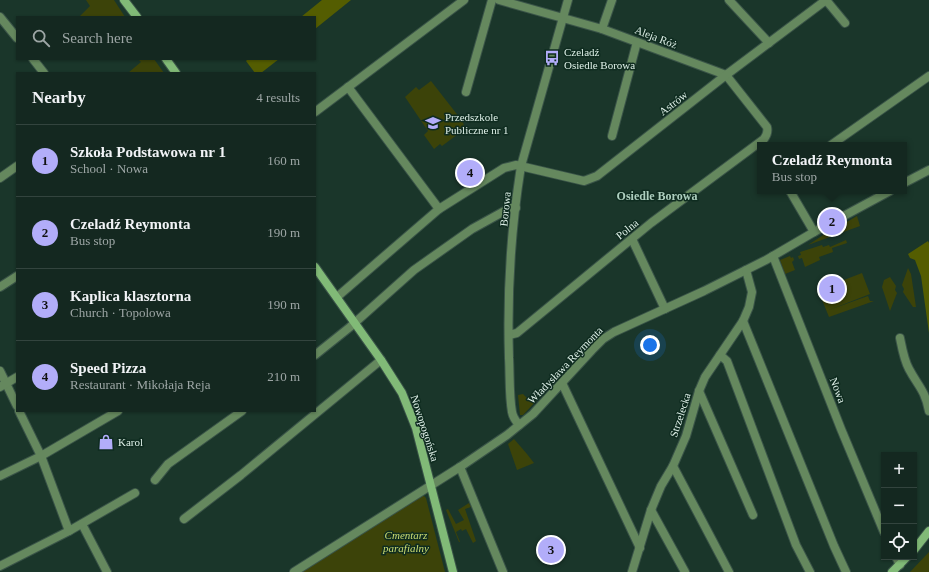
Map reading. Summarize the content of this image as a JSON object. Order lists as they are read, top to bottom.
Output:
{
  "streets": {
    "street": [
      "Aleja Róż",
      "Astrów",
      "Borowa",
      "Polna",
      "Władysława Reymonta",
      "Nowa",
      "Strzelecka",
      "Nowopogońska"
    ]
  },
  "crossings": [
    ["Aleja Róż", "Astrów"],
    ["Aleja Róż", "Borowa"],
    ["Astrów", "Borowa"],
    ["Borowa", "Polna"],
    ["Borowa", "Władysława Reymonta"],
    ["Władysława Reymonta", "Nowa"],
    ["Władysława Reymonta", "Strzelecka"],
    ["Władysława Reymonta", "Nowopogońska"]
  ],
  "districts": ["Osiedle Borowa"],
  "parks": ["Cmentarz parafialny"],
  "places": {
    "bus stop": ["Czeladź Osiedle Borowa"],
    "school or university": ["Przedszkole Publiczne nr 1"],
    "shop": ["Karol"]
  },
  "page": {
    "search": "Search here",
    "heading": ["Nearby", "4 results"],
    "list": [
      {
        "mark": "1",
        "name": "Szkoła Podstawowa nr 1",
        "note": "School · Nowa",
        "value": "160 m"
      },
      {
        "mark": "2",
        "name": "Czeladź Reymonta",
        "note": "Bus stop",
        "value": "190 m"
      },
      {
        "mark": "3",
        "name": "Kaplica klasztorna",
        "note": "Church · Topolowa",
        "value": "190 m"
      },
      {
        "mark": "4",
        "name": "Speed Pizza",
        "note": "Restaurant · Mikołaja Reja",
        "value": "210 m"
      }
    ],
    "popup": ["Czeladź Reymonta", "Bus stop"],
    "pins": [
      "4",
      "2",
      "1",
      "3"
    ],
    "map_buttons": ["+", "−"]
  }
}
